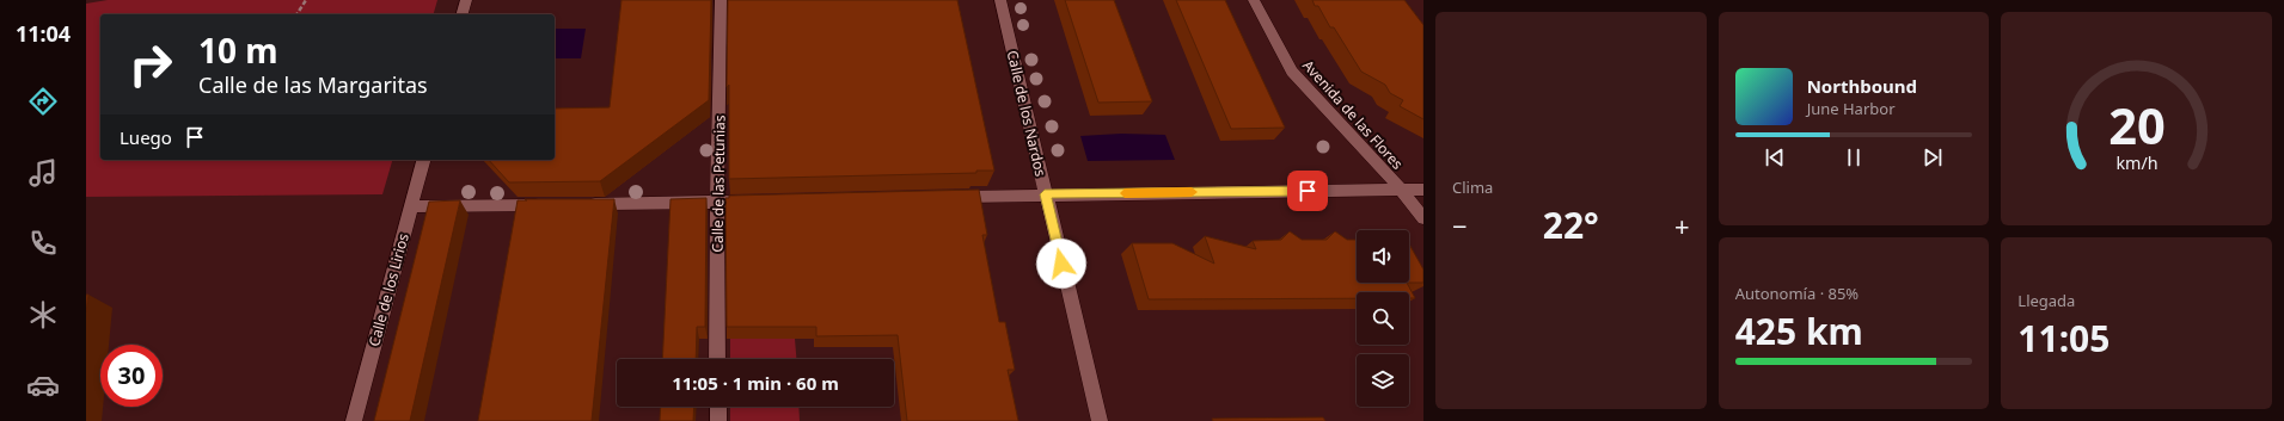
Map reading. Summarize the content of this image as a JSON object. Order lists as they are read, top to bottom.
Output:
{
  "streets": {
    "street": [
      "Calle de los Nardos",
      "Avenida de las Flores",
      "Calle de las Petunias",
      "Calle de los Lirios"
    ]
  },
  "page": {
    "tabs": "11:04",
    "tile": [
      "Clima",
      ["Autonomía · 85%", "425 km"],
      ["Llegada", "11:05"]
    ],
    "turn": ["10 m", "Calle de las Margaritas"],
    "song": ["Northbound", "June Harbor"],
    "then": "Luego",
    "heat": ["−", "22°", "+"],
    "limit": "30",
    "trip": "11:05 · 1 min · 60 m",
    "gauge": ["20", "km/h"]
  }
}
